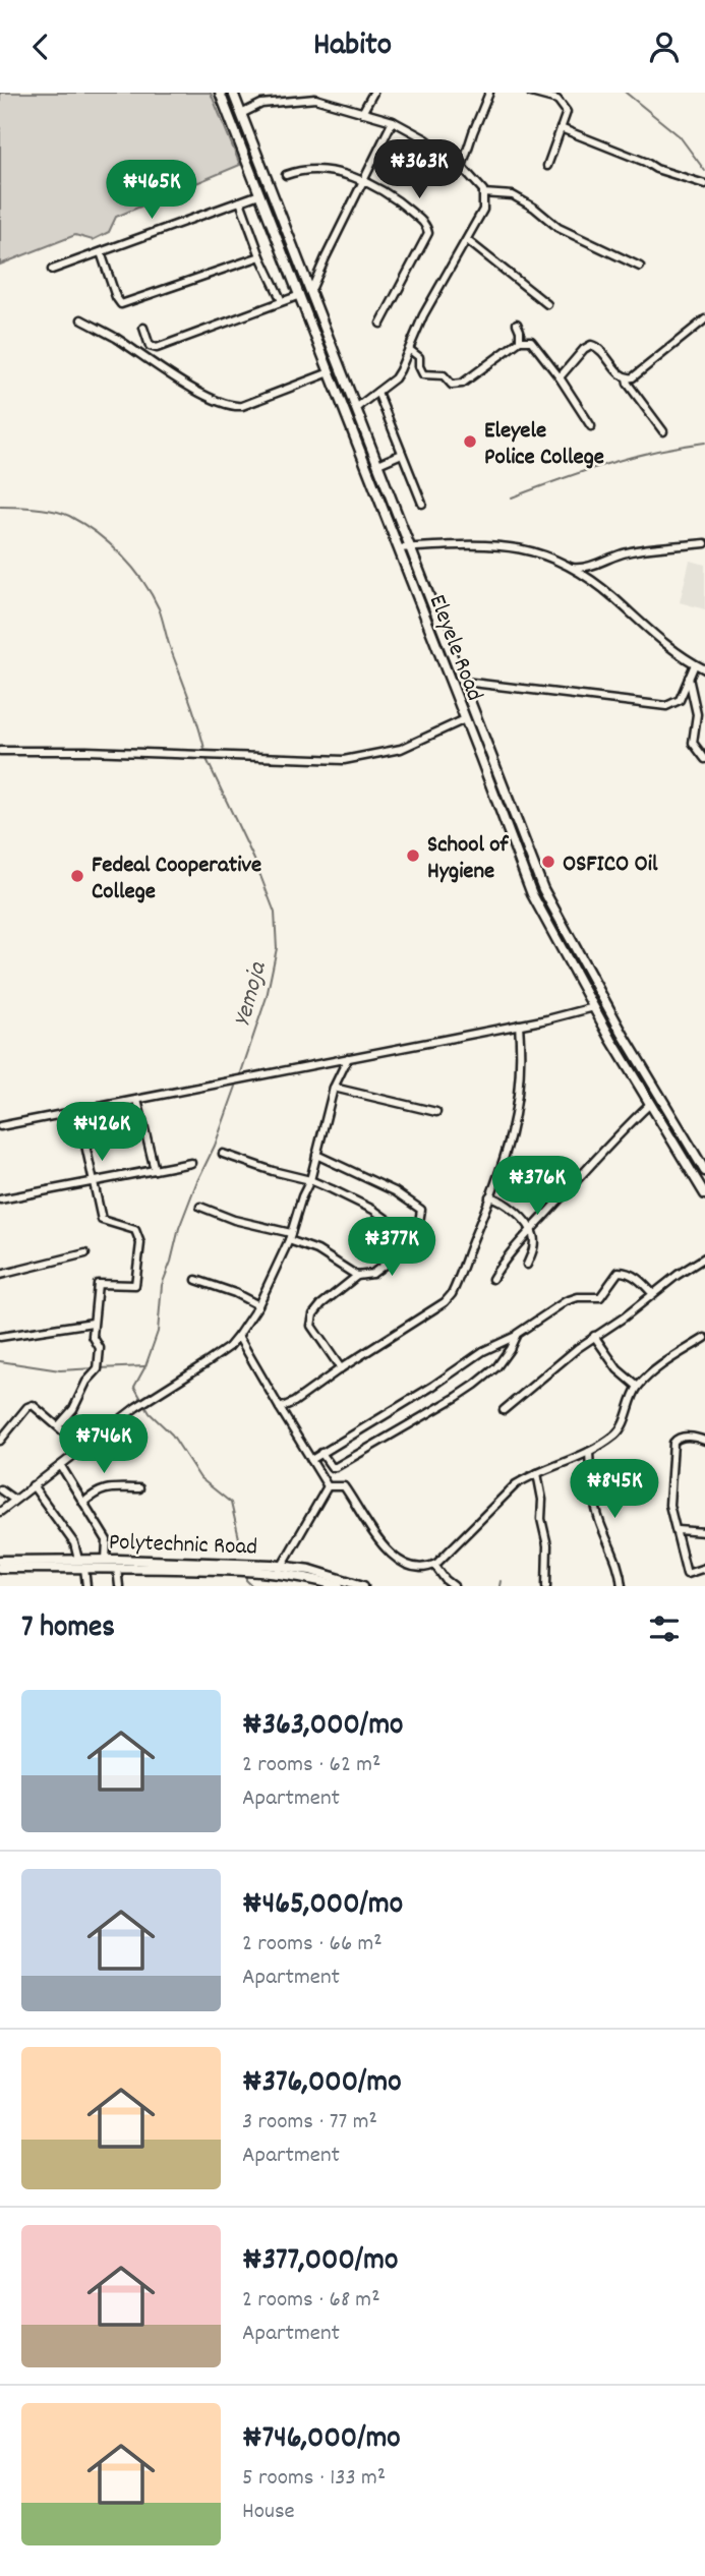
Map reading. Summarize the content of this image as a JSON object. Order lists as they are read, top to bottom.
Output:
{
  "streets": {
    "main road": ["Eleyele Road", "Polytechnic Road"]
  },
  "water": ["Yemoja"],
  "places": [
    "Eleyele Police College",
    "School of Hygiene",
    "OSFICO Oil",
    "Fedeal Cooperative College"
  ],
  "page": {
    "header": "Habito",
    "price": [
      "₦363K",
      "₦465K",
      "₦426K",
      "₦376K",
      "₦377K",
      "₦746K",
      "₦845K"
    ],
    "heading": "7 homes",
    "list": [
      {
        "name": "₦363,000/mo",
        "note": "2 rooms · 62 m² · Apartment"
      },
      {
        "name": "₦465,000/mo",
        "note": "2 rooms · 66 m² · Apartment"
      },
      {
        "name": "₦376,000/mo",
        "note": "3 rooms · 77 m² · Apartment"
      },
      {
        "name": "₦377,000/mo",
        "note": "2 rooms · 68 m² · Apartment"
      },
      {
        "name": "₦746,000/mo",
        "note": "5 rooms · 133 m² · House"
      }
    ]
  }
}
